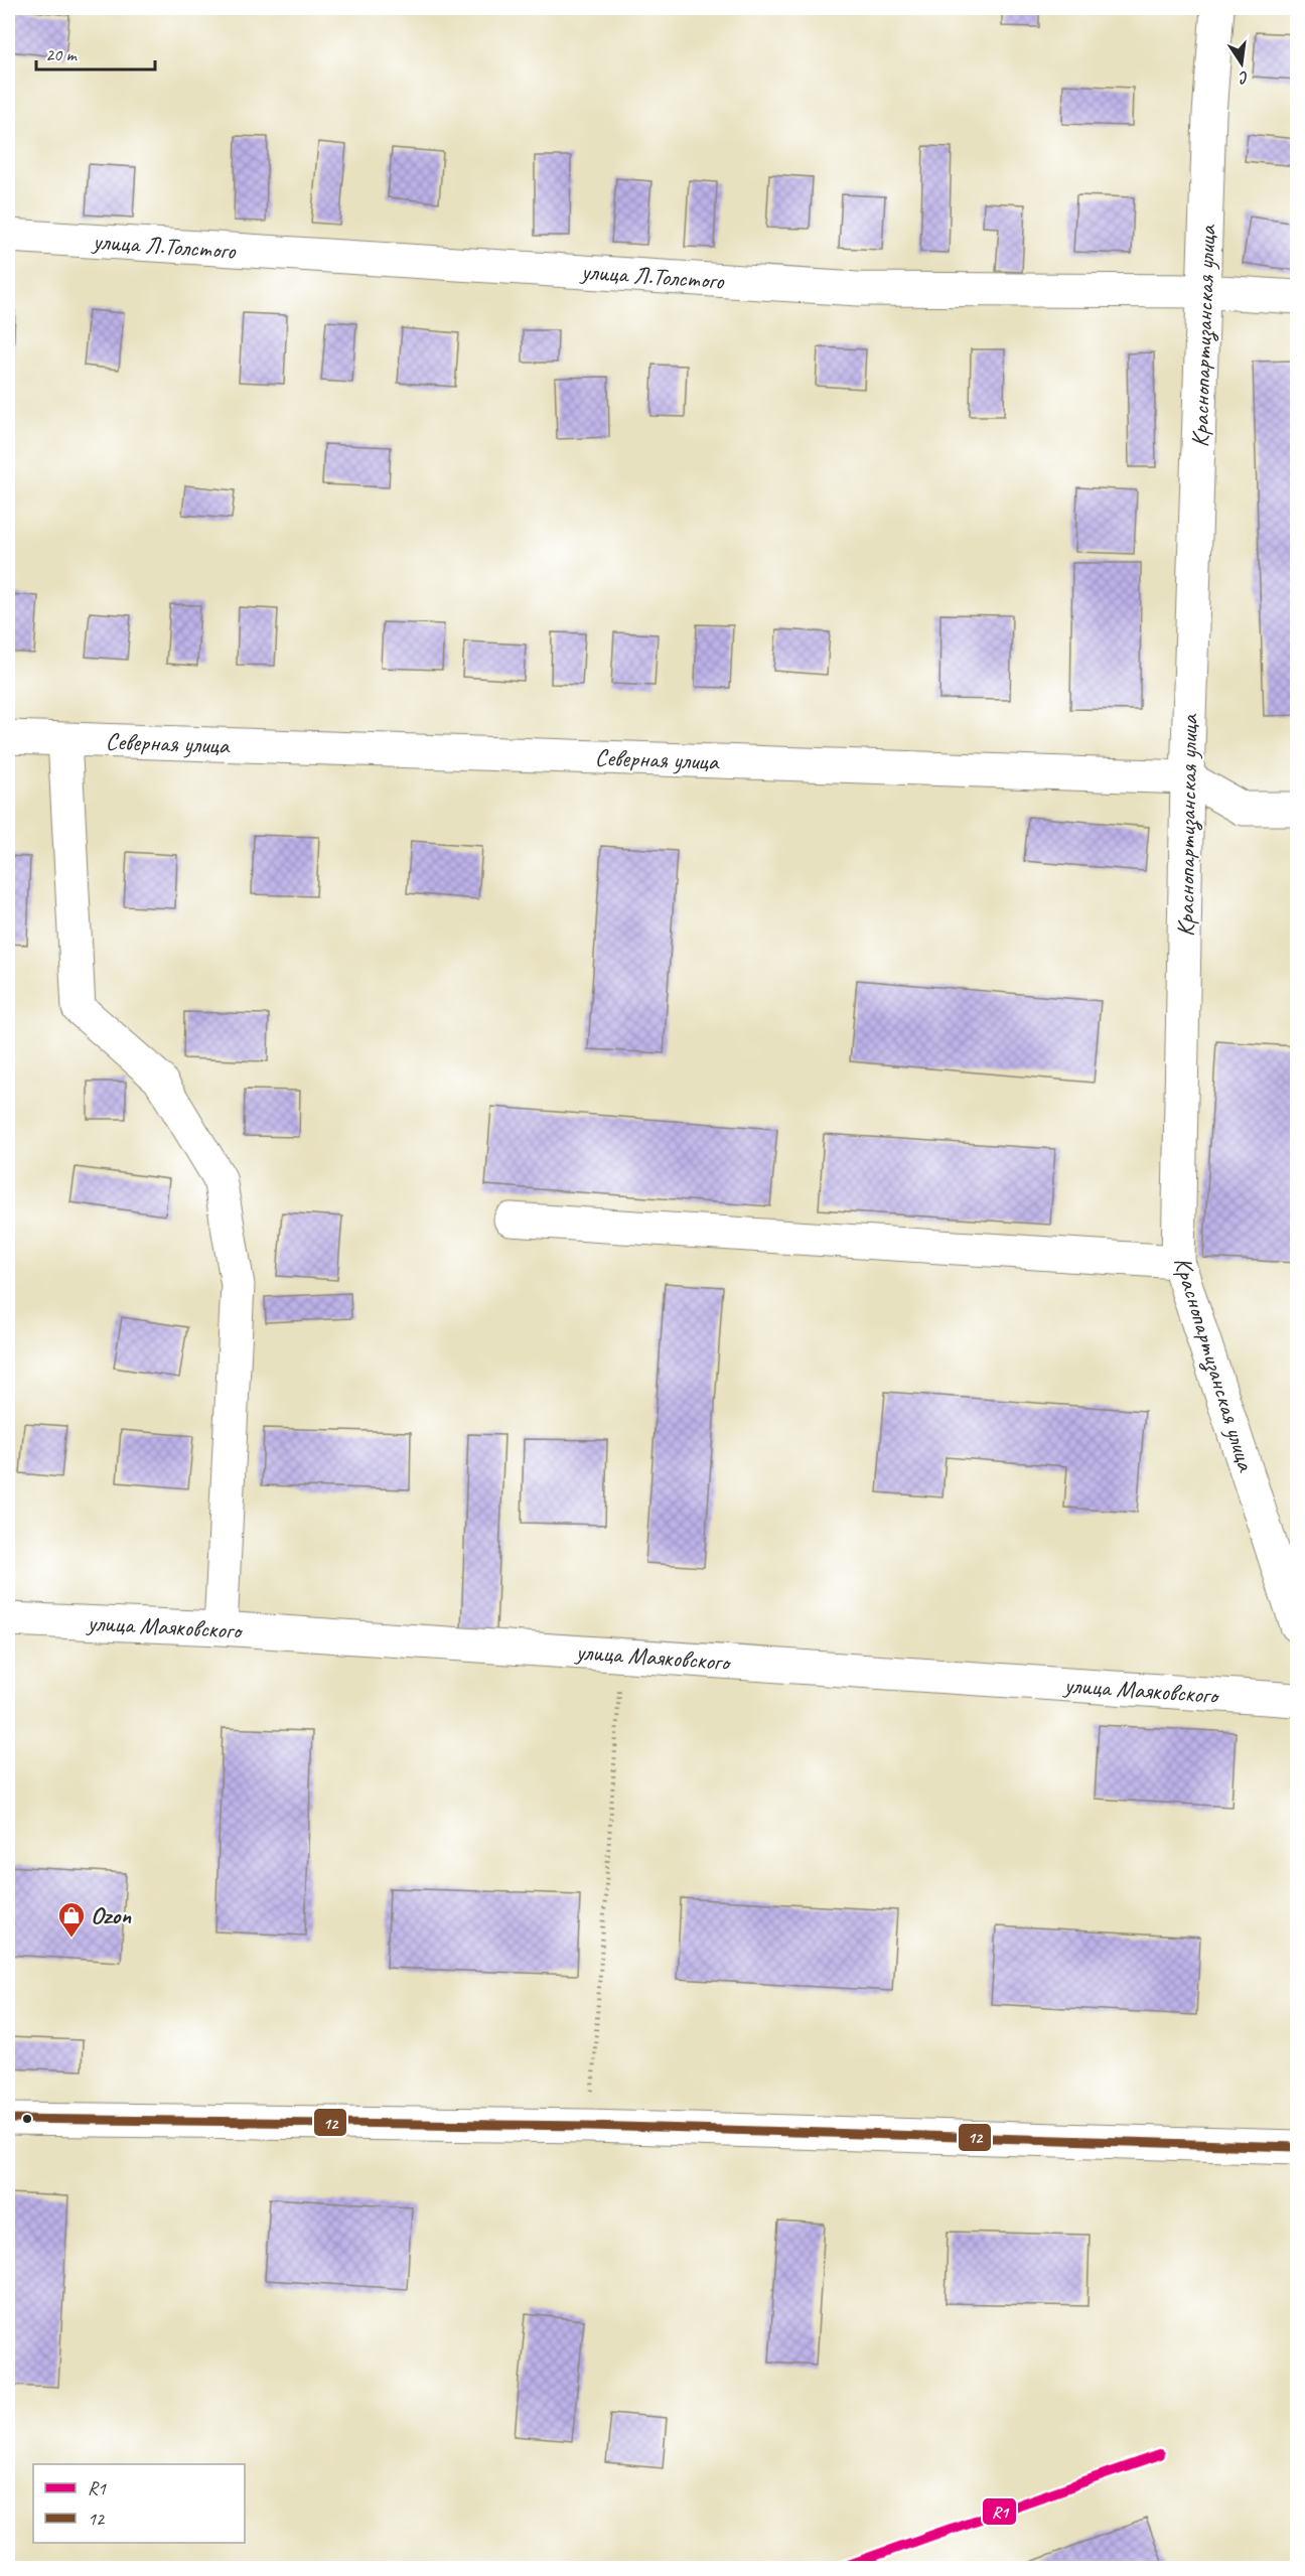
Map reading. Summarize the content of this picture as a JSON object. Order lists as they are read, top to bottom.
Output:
{
  "streets": {
    "street": [
      "улица Л.Толстого",
      "Краснопартизанская улица",
      "Северная улица",
      "улица Маяковского"
    ]
  },
  "crossings": [
    ["улица Л.Толстого", "Краснопартизанская улица"],
    ["Краснопартизанская улица", "Северная улица"]
  ],
  "places": {
    "shop": ["Ozon"]
  },
  "lines": ["transit line 12", "transit line R1"],
  "legend": ["R1", "12"],
  "scale_bar": "20 m",
  "north": "bottom"
}
